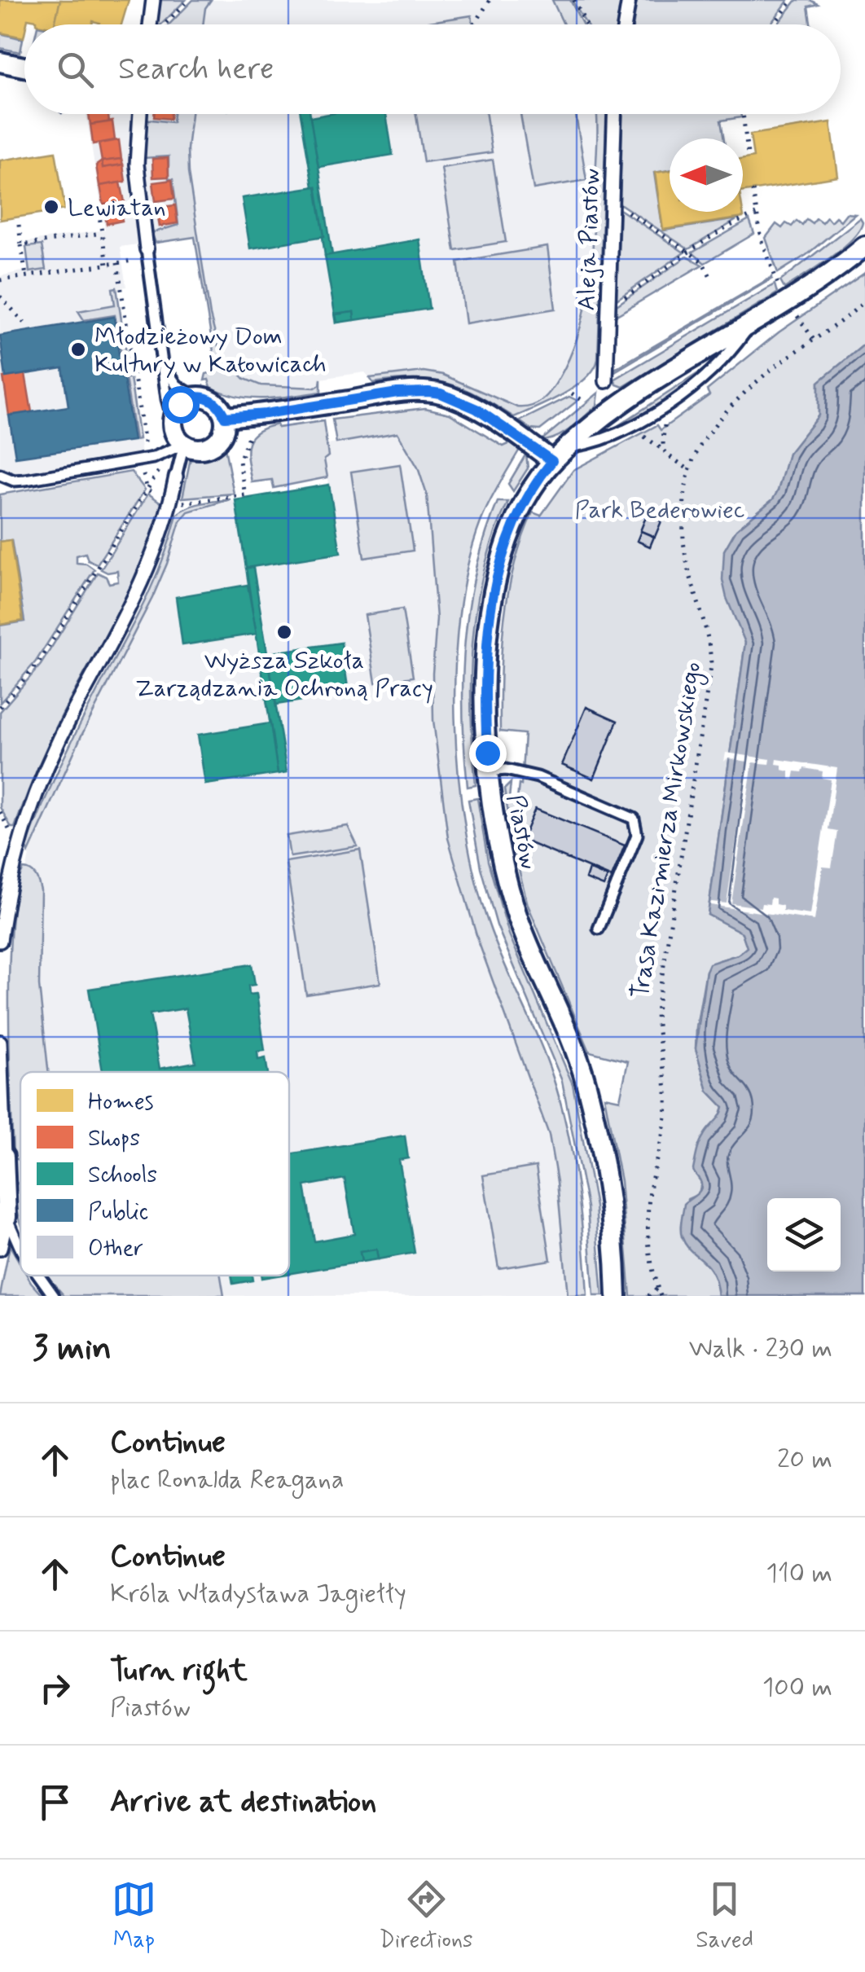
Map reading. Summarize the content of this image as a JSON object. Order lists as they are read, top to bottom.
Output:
{
  "streets": {
    "street": ["Aleja Piastów", "Piastów"],
    "path": ["Trasa Kazimierza Mirkowskiego"]
  },
  "parks": ["Park Bederowiec"],
  "places": ["Lewiatan", "Młodzieżowy Dom Kultury w Katowicach", "Wyższa Szkoła Zarządzania Ochroną Pracy"],
  "legend": [
    "Homes",
    "Shops",
    "Schools",
    "Public",
    "Other"
  ],
  "north": "left",
  "page": {
    "search": "Search here",
    "heading": ["3 min", "Walk · 230 m"],
    "list": [
      ["Continue", "plac Ronalda Reagana", "20 m"],
      ["Continue", "Króla Władysława Jagiełły", "110 m"],
      ["Turn right", "Piastów", "100 m"],
      "Arrive at destination"
    ],
    "nav": ["Map", "Directions", "Saved"]
  }
}
